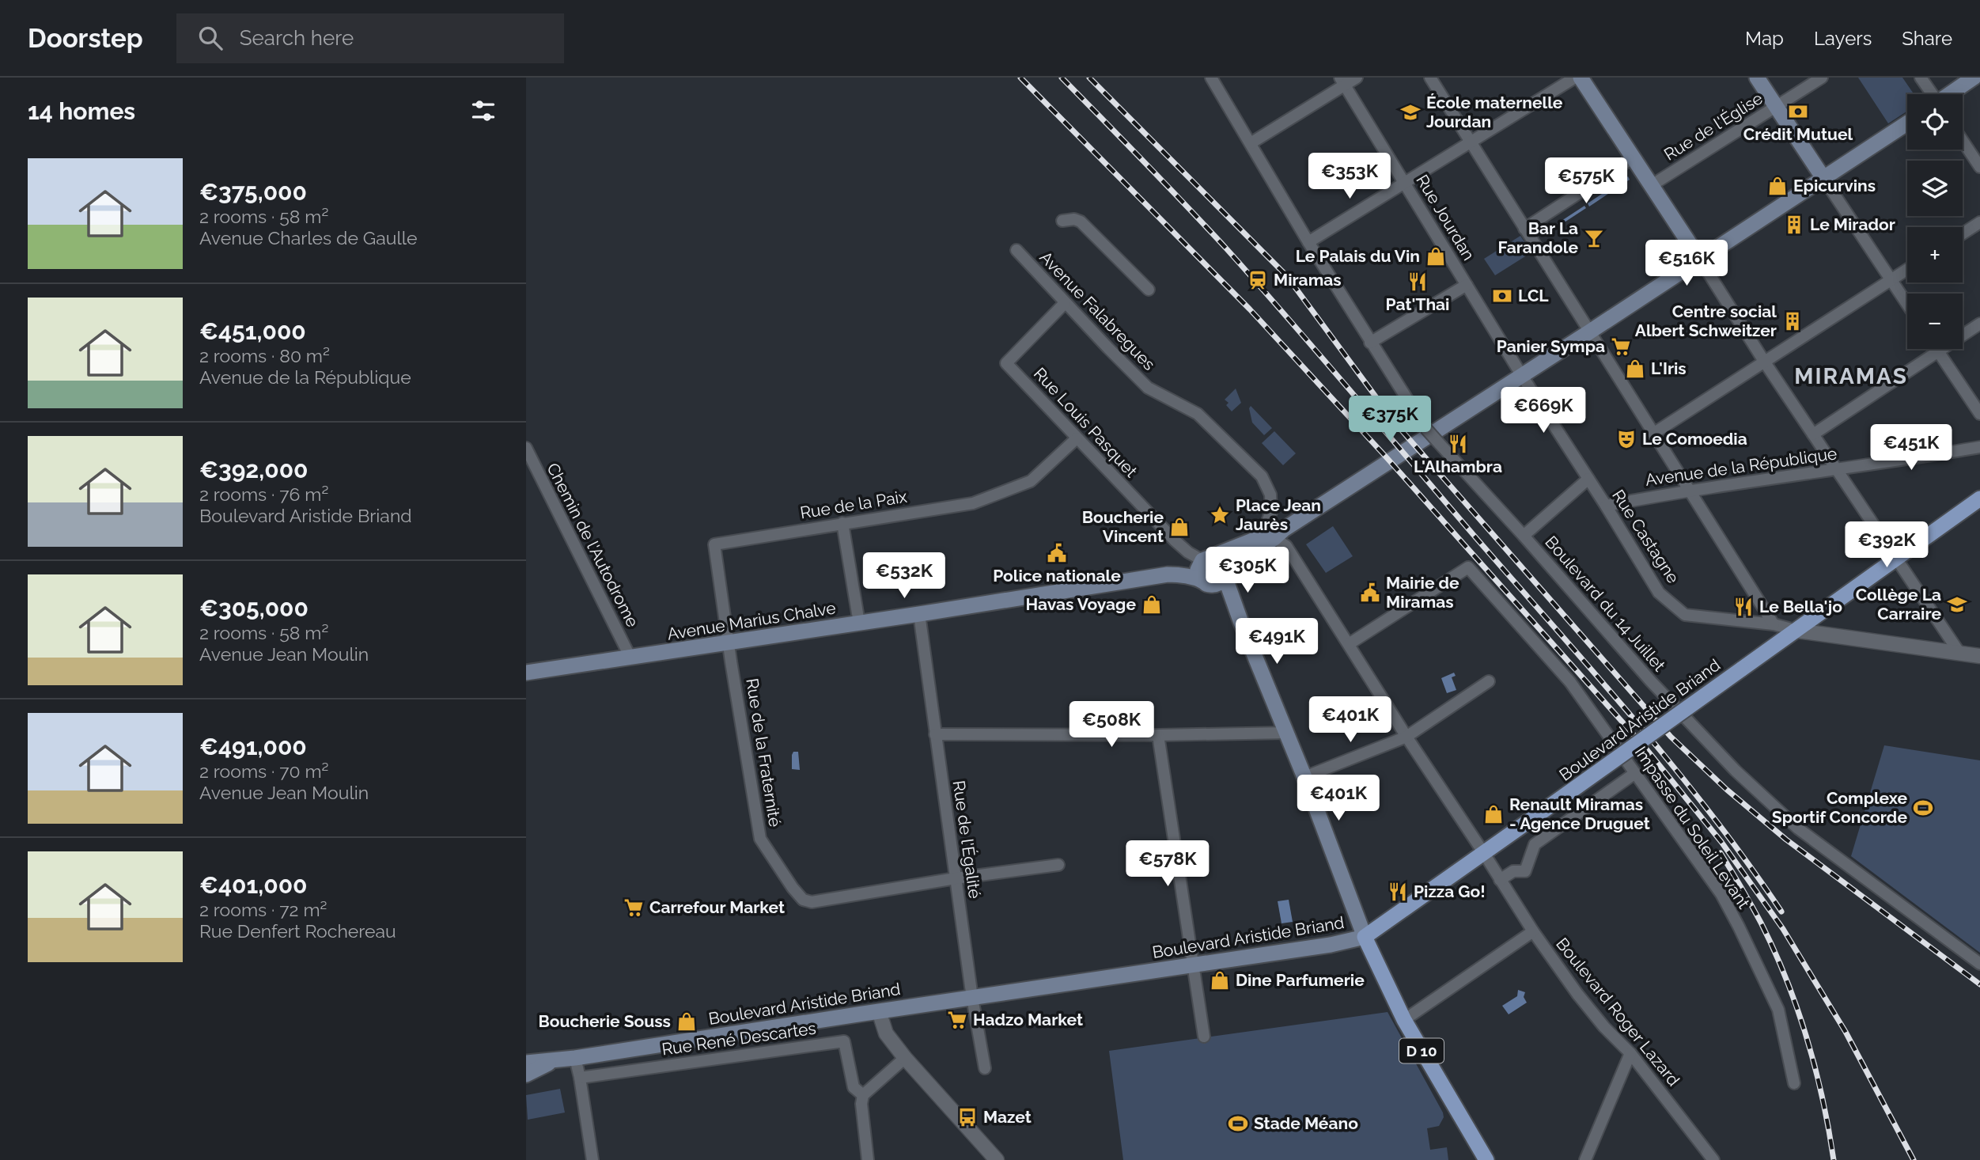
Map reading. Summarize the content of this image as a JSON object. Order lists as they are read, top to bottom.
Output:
{
  "streets": {
    "main road": ["Avenue Marius Chalve", "Boulevard Aristide Briand", "D 10"],
    "street": [
      "Rue de l'Église",
      "Rue Jourdan",
      "Avenue Falabregues",
      "Rue Louis Pasquet",
      "Avenue de la République",
      "Rue de la Paix",
      "Rue Castagne",
      "Chemin de l'Autodrome",
      "Boulevard du 14 Juillet",
      "Rue de la Fraternité",
      "Impasse du Soleil Levant",
      "Rue de l'Égalité",
      "Boulevard Roger Lazard",
      "Rue René Descartes"
    ]
  },
  "crossings": [
    ["Rue Jourdan", "Rue Castagne"],
    ["Avenue Falabregues", "Rue Louis Pasquet"],
    ["Avenue Falabregues", "Boulevard Roger Lazard"],
    ["Rue Louis Pasquet", "Rue de la Paix"],
    ["Rue Louis Pasquet", "Avenue Marius Chalve"],
    ["Avenue de la République", "Rue Castagne"],
    ["Rue de la Paix", "Avenue Marius Chalve"],
    ["Rue de la Paix", "Rue de la Fraternité"],
    ["Rue Castagne", "Boulevard Aristide Briand"],
    ["Chemin de l'Autodrome", "Avenue Marius Chalve"],
    ["Avenue Marius Chalve", "Rue de la Fraternité"],
    ["Avenue Marius Chalve", "Rue de l'Égalité"],
    ["Boulevard Aristide Briand", "Rue de l'Égalité"],
    ["Boulevard Aristide Briand", "Boulevard Roger Lazard"],
    ["Boulevard Aristide Briand", "D 10"],
    ["Rue de la Fraternité", "Rue de l'Égalité"],
    ["Impasse du Soleil Levant", "Boulevard Roger Lazard"]
  ],
  "districts": ["MIRAMAS"],
  "places": {
    "bank": ["Crédit Mutuel", "LCL"],
    "school or university": ["École maternelle Jourdan", "Collège La Carraire"],
    "shop": [
      "Epicurvins",
      "Le Palais du Vin",
      "L'Iris",
      "Boucherie Vincent",
      "Havas Voyage",
      "Renault Miramas - Agence Druguet",
      "Dine Parfumerie",
      "Boucherie Souss"
    ],
    "building": ["Le Mirador", "Centre social Albert Schweitzer"],
    "bar": ["Bar La Farandole"],
    "station": ["Miramas"],
    "restaurant": [
      "Pat'Thai",
      "L'Alhambra",
      "Le Bella'jo",
      "Pizza Go!"
    ],
    "supermarket": ["Panier Sympa", "Carrefour Market", "Hadzo Market"],
    "theatre": ["Le Comoedia"],
    "place": ["Place Jean Jaurès"],
    "public building": ["Police nationale", "Mairie de Miramas"],
    "sports": ["Complexe Sportif Concorde", "Stade Méano"],
    "bus stop": ["Mazet"]
  },
  "page": {
    "header": "Doorstep",
    "search": "Search here",
    "nav": ["Map", "Layers", "Share"],
    "heading": "14 homes",
    "map_buttons": ["+", "−"],
    "list": [
      {
        "name": "€375,000",
        "note": "2 rooms · 58 m² · Avenue Charles de Gaulle"
      },
      {
        "name": "€451,000",
        "note": "2 rooms · 80 m² · Avenue de la République"
      },
      {
        "name": "€392,000",
        "note": "2 rooms · 76 m² · Boulevard Aristide Briand"
      },
      {
        "name": "€305,000",
        "note": "2 rooms · 58 m² · Avenue Jean Moulin"
      },
      {
        "name": "€491,000",
        "note": "2 rooms · 70 m² · Avenue Jean Moulin"
      },
      {
        "name": "€401,000",
        "note": "2 rooms · 72 m² · Rue Denfert Rochereau"
      }
    ],
    "price": [
      "€353K",
      "€575K",
      "€516K",
      "€669K",
      "€375K",
      "€451K",
      "€392K",
      "€305K",
      "€532K",
      "€491K",
      "€401K",
      "€508K",
      "€401K",
      "€578K"
    ]
  }
}
